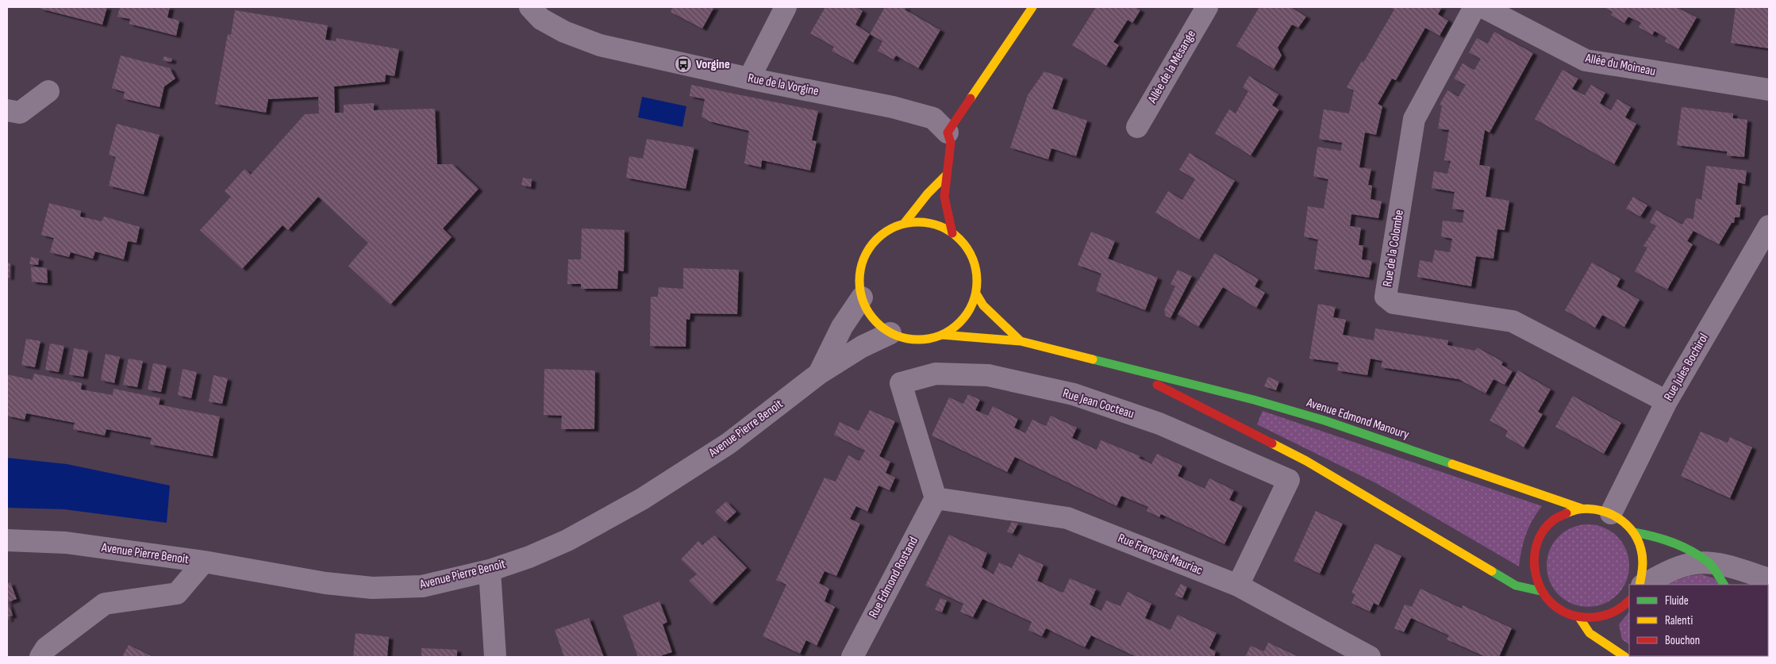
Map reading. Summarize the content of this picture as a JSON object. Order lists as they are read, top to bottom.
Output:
{
  "streets": {
    "street": [
      "Allée du Moineau",
      "Allée de la Mésange",
      "Rue de la Vorgine",
      "Rue de la Colombe",
      "Rue Jules Bochirol",
      "Rue Jean Cocteau",
      "Avenue Edmond Manoury",
      "Avenue Pierre Benoit",
      "Rue François Mauriac",
      "Rue Edmond Rostand"
    ]
  },
  "crossings": [
    ["Rue de la Colombe", "Rue Jules Bochirol"],
    ["Rue Jean Cocteau", "Rue François Mauriac"],
    ["Rue Jean Cocteau", "Rue Edmond Rostand"],
    ["Avenue Edmond Manoury", "Avenue Pierre Benoit"],
    ["Rue François Mauriac", "Rue Edmond Rostand"]
  ],
  "places": {
    "bus stop": ["Vorgine"]
  },
  "legend": ["Fluide", "Ralenti", "Bouchon"]
}
